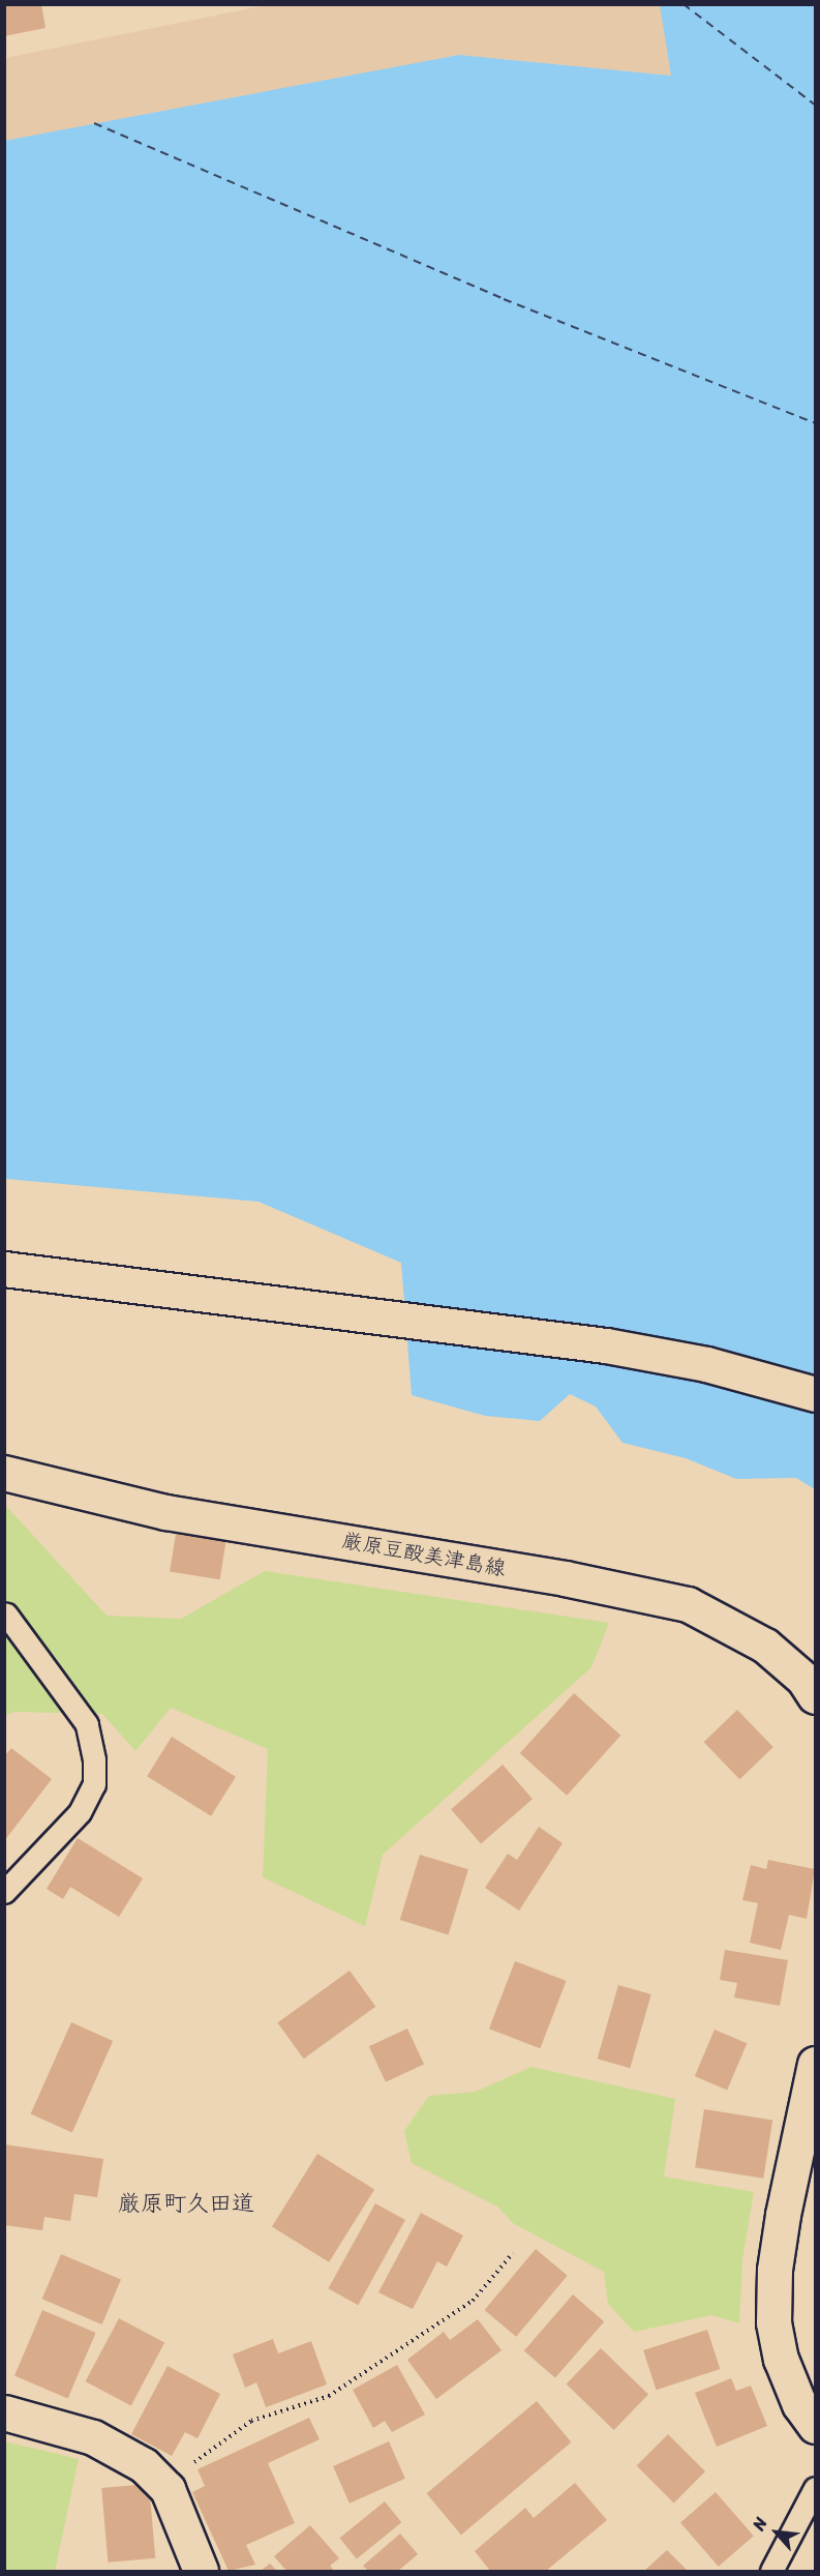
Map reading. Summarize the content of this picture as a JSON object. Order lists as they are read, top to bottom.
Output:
{
  "streets": {
    "main road": ["厳原豆酘美津島線"]
  },
  "districts": ["厳原町久田道"],
  "north": "top left"
}
